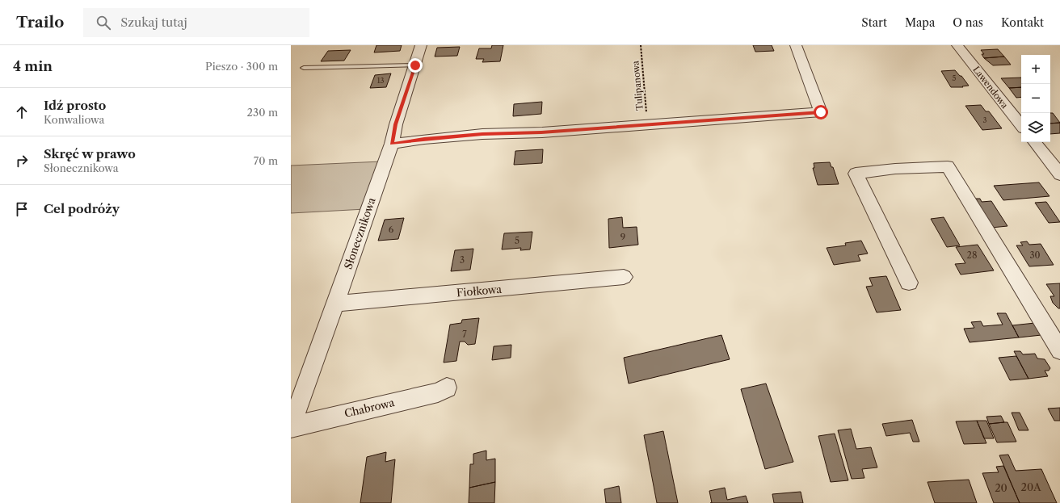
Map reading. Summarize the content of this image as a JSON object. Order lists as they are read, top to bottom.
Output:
{
  "streets": {
    "street": [
      "Lawendowa",
      "Słonecznikowa",
      "Fiołkowa",
      "Chabrowa"
    ],
    "path": ["Tulipanowa"]
  },
  "crossings": [
    ["Słonecznikowa", "Fiołkowa"]
  ],
  "house_numbers": [
    "5",
    "13",
    "3",
    "6",
    "9",
    "5",
    "28",
    "30",
    "3",
    "7",
    "20A",
    "20"
  ],
  "page": {
    "header": "Trailo",
    "search": "Szukaj tutaj",
    "nav": [
      "Start",
      "Mapa",
      "O nas",
      "Kontakt"
    ],
    "heading": ["4 min", "Pieszo · 300 m"],
    "map_buttons": ["+", "−"],
    "list": [
      ["Idź prosto", "Konwaliowa", "230 m"],
      ["Skręć w prawo", "Słonecznikowa", "70 m"],
      "Cel podróży"
    ]
  }
}
